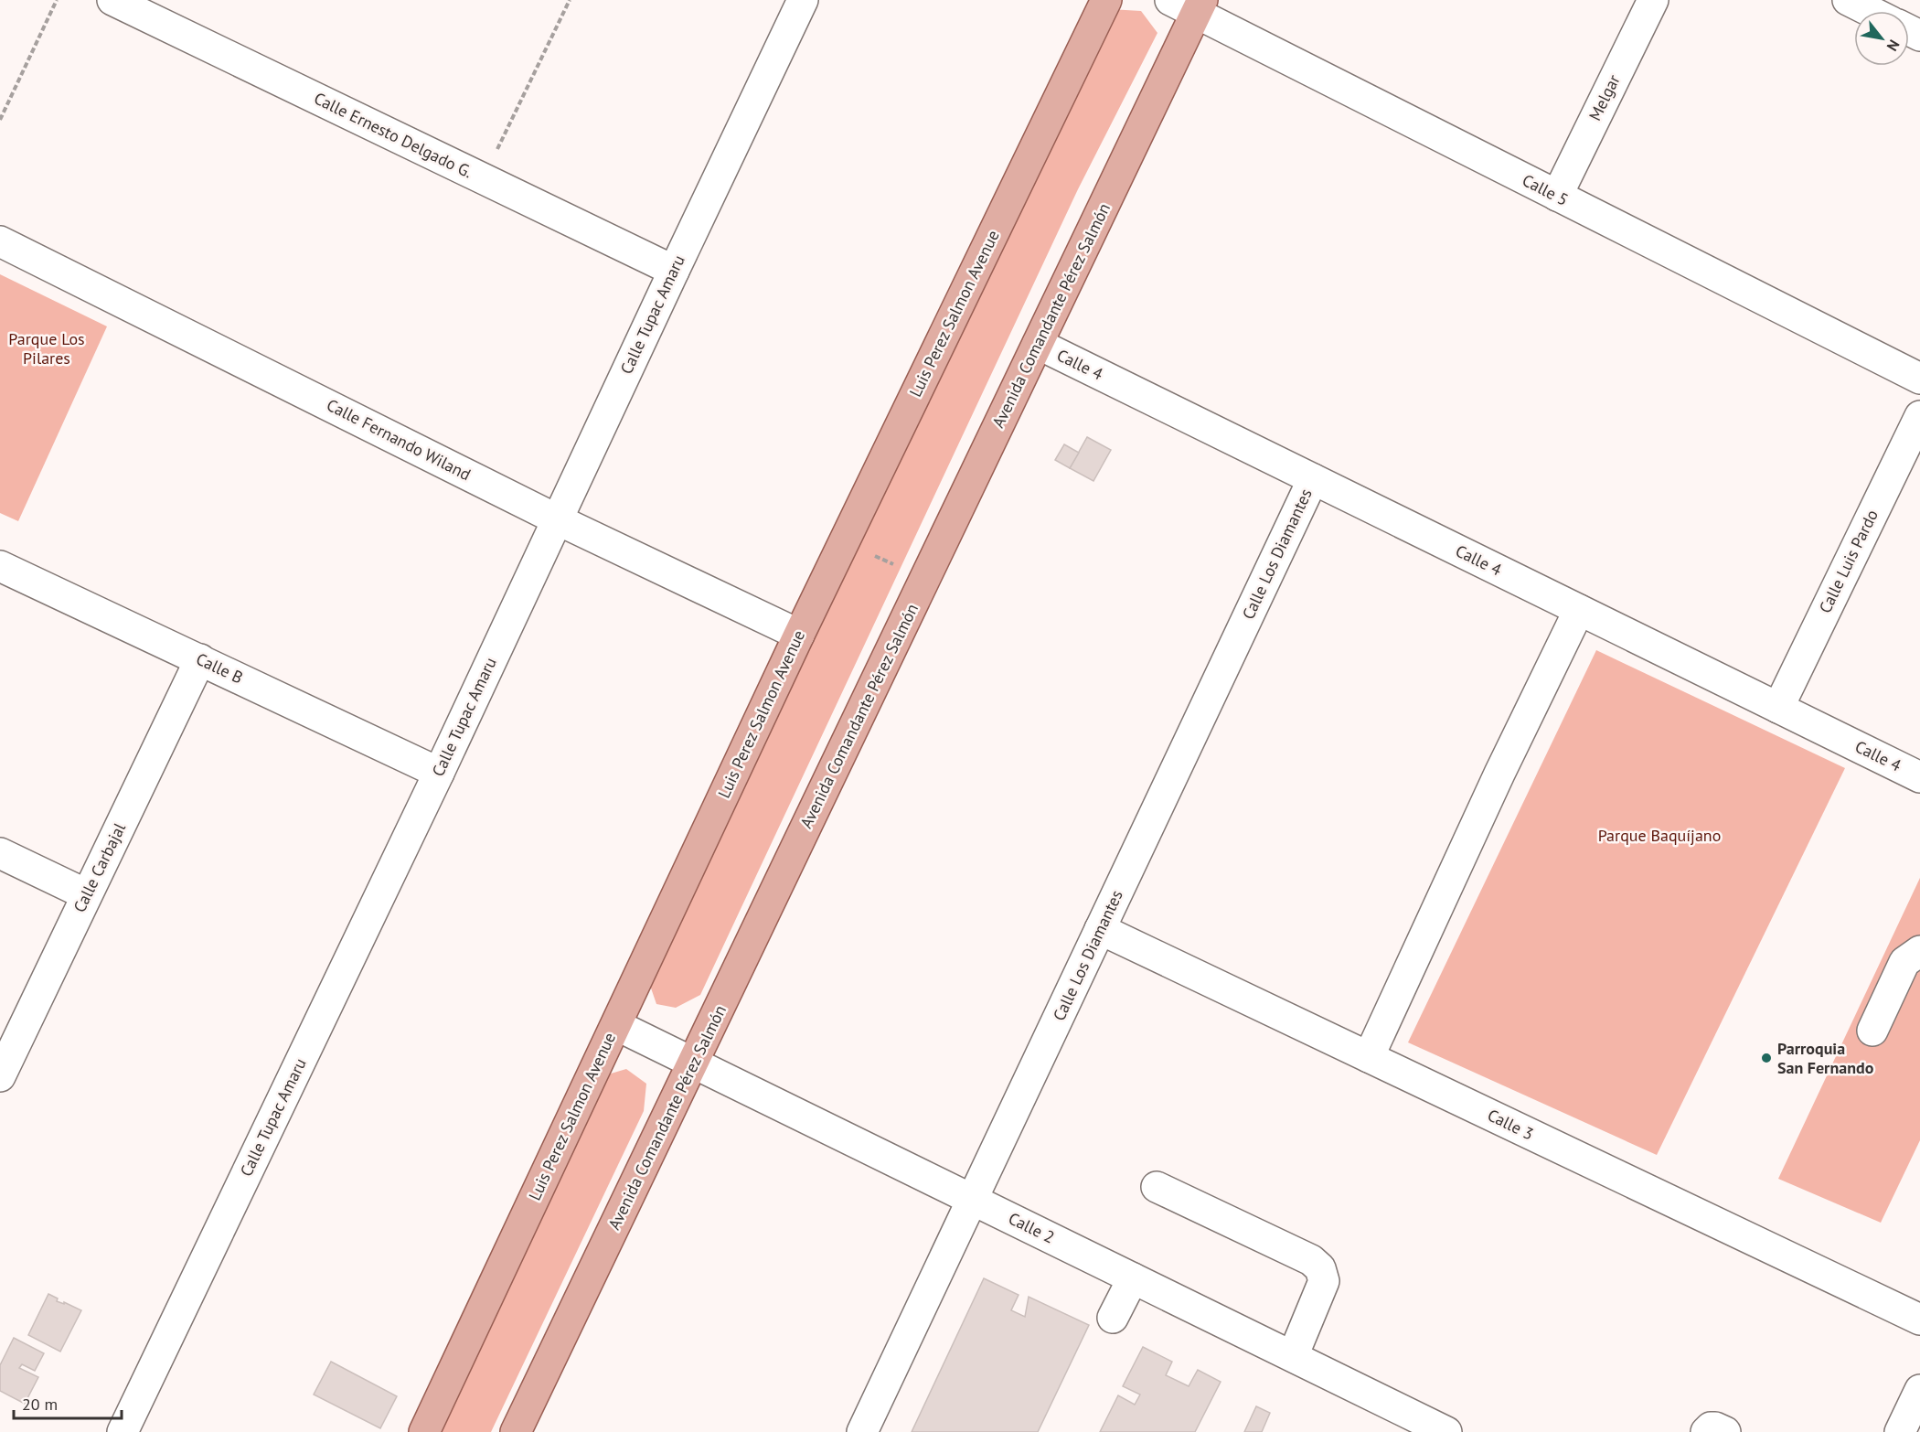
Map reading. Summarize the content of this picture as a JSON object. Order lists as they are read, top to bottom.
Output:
{
  "streets": {
    "main road": ["Luis Perez Salmon Avenue", "Avenida Comandante Pérez Salmón"],
    "street": [
      "Melgar",
      "Calle Ernesto Delgado G.",
      "Calle 5",
      "Calle Tupac Amaru",
      "Calle 4",
      "Calle Fernando Wiland",
      "Calle Los Diamantes",
      "Calle Luis Pardo",
      "Calle B",
      "Calle Carbajal",
      "Calle 3",
      "Calle 2"
    ]
  },
  "crossings": [
    ["Melgar", "Calle 5"],
    ["Calle Ernesto Delgado G.", "Calle Tupac Amaru"],
    ["Calle 5", "Avenida Comandante Pérez Salmón"],
    ["Luis Perez Salmon Avenue", "Calle Fernando Wiland"],
    ["Luis Perez Salmon Avenue", "Calle 2"],
    ["Calle Tupac Amaru", "Calle Fernando Wiland"],
    ["Calle Tupac Amaru", "Calle B"],
    ["Avenida Comandante Pérez Salmón", "Calle 4"],
    ["Avenida Comandante Pérez Salmón", "Calle 2"],
    ["Calle 4", "Calle Los Diamantes"],
    ["Calle 4", "Calle Luis Pardo"],
    ["Calle Los Diamantes", "Calle 3"],
    ["Calle Los Diamantes", "Calle 2"],
    ["Calle B", "Calle Carbajal"]
  ],
  "parks": ["Parque Los Pilares", "Parque Baquíjano"],
  "places": ["Parroquia San Fernando"],
  "scale_bar": "20 m",
  "north": "bottom right"
}
